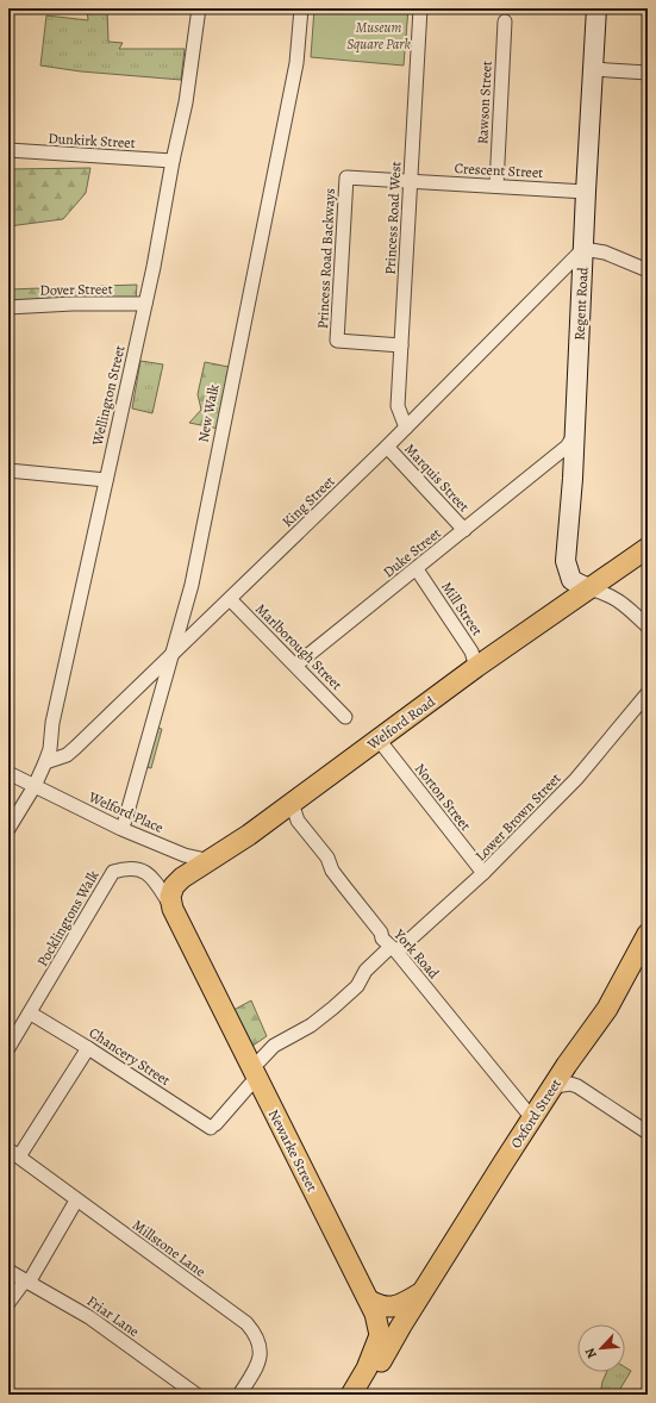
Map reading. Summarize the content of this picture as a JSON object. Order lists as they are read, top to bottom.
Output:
{
  "streets": {
    "main road": ["Welford Road", "Oxford Street", "Newarke Street"],
    "street": [
      "Rawson Street",
      "Dunkirk Street",
      "Crescent Street",
      "Princess Road West",
      "Princess Road Backways",
      "Dover Street",
      "Regent Road",
      "Wellington Street",
      "New Walk",
      "Marquis Street",
      "King Street",
      "Duke Street",
      "Mill Street",
      "Marlborough Street",
      "Norton Street",
      "Welford Place",
      "Lower Brown Street",
      "Pocklingtons Walk",
      "York Road",
      "Chancery Street",
      "Millstone Lane",
      "Friar Lane"
    ]
  },
  "crossings": [
    ["Rawson Street", "Crescent Street"],
    ["Dunkirk Street", "Wellington Street"],
    ["Crescent Street", "Princess Road West"],
    ["Crescent Street", "Princess Road Backways"],
    ["Crescent Street", "Regent Road"],
    ["Princess Road West", "Princess Road Backways"],
    ["Princess Road West", "King Street"],
    ["Dover Street", "Wellington Street"],
    ["Regent Road", "King Street"],
    ["Regent Road", "Duke Street"],
    ["Regent Road", "Welford Road"],
    ["Wellington Street", "King Street"],
    ["Wellington Street", "Welford Place"],
    ["New Walk", "King Street"],
    ["Marquis Street", "King Street"],
    ["Marquis Street", "Duke Street"],
    ["King Street", "Marlborough Street"],
    ["Duke Street", "Mill Street"],
    ["Duke Street", "Marlborough Street"],
    ["Mill Street", "Welford Road"],
    ["Welford Road", "Norton Street"],
    ["Welford Road", "Welford Place"],
    ["Welford Road", "Pocklingtons Walk"],
    ["Welford Road", "York Road"],
    ["Welford Road", "Newarke Street"],
    ["Norton Street", "Lower Brown Street"],
    ["Lower Brown Street", "York Road"],
    ["Lower Brown Street", "Chancery Street"],
    ["Lower Brown Street", "Newarke Street"],
    ["Pocklingtons Walk", "Chancery Street"],
    ["Pocklingtons Walk", "Newarke Street"],
    ["York Road", "Oxford Street"]
  ],
  "parks": ["Museum Square Park"],
  "north": "bottom left"
}
